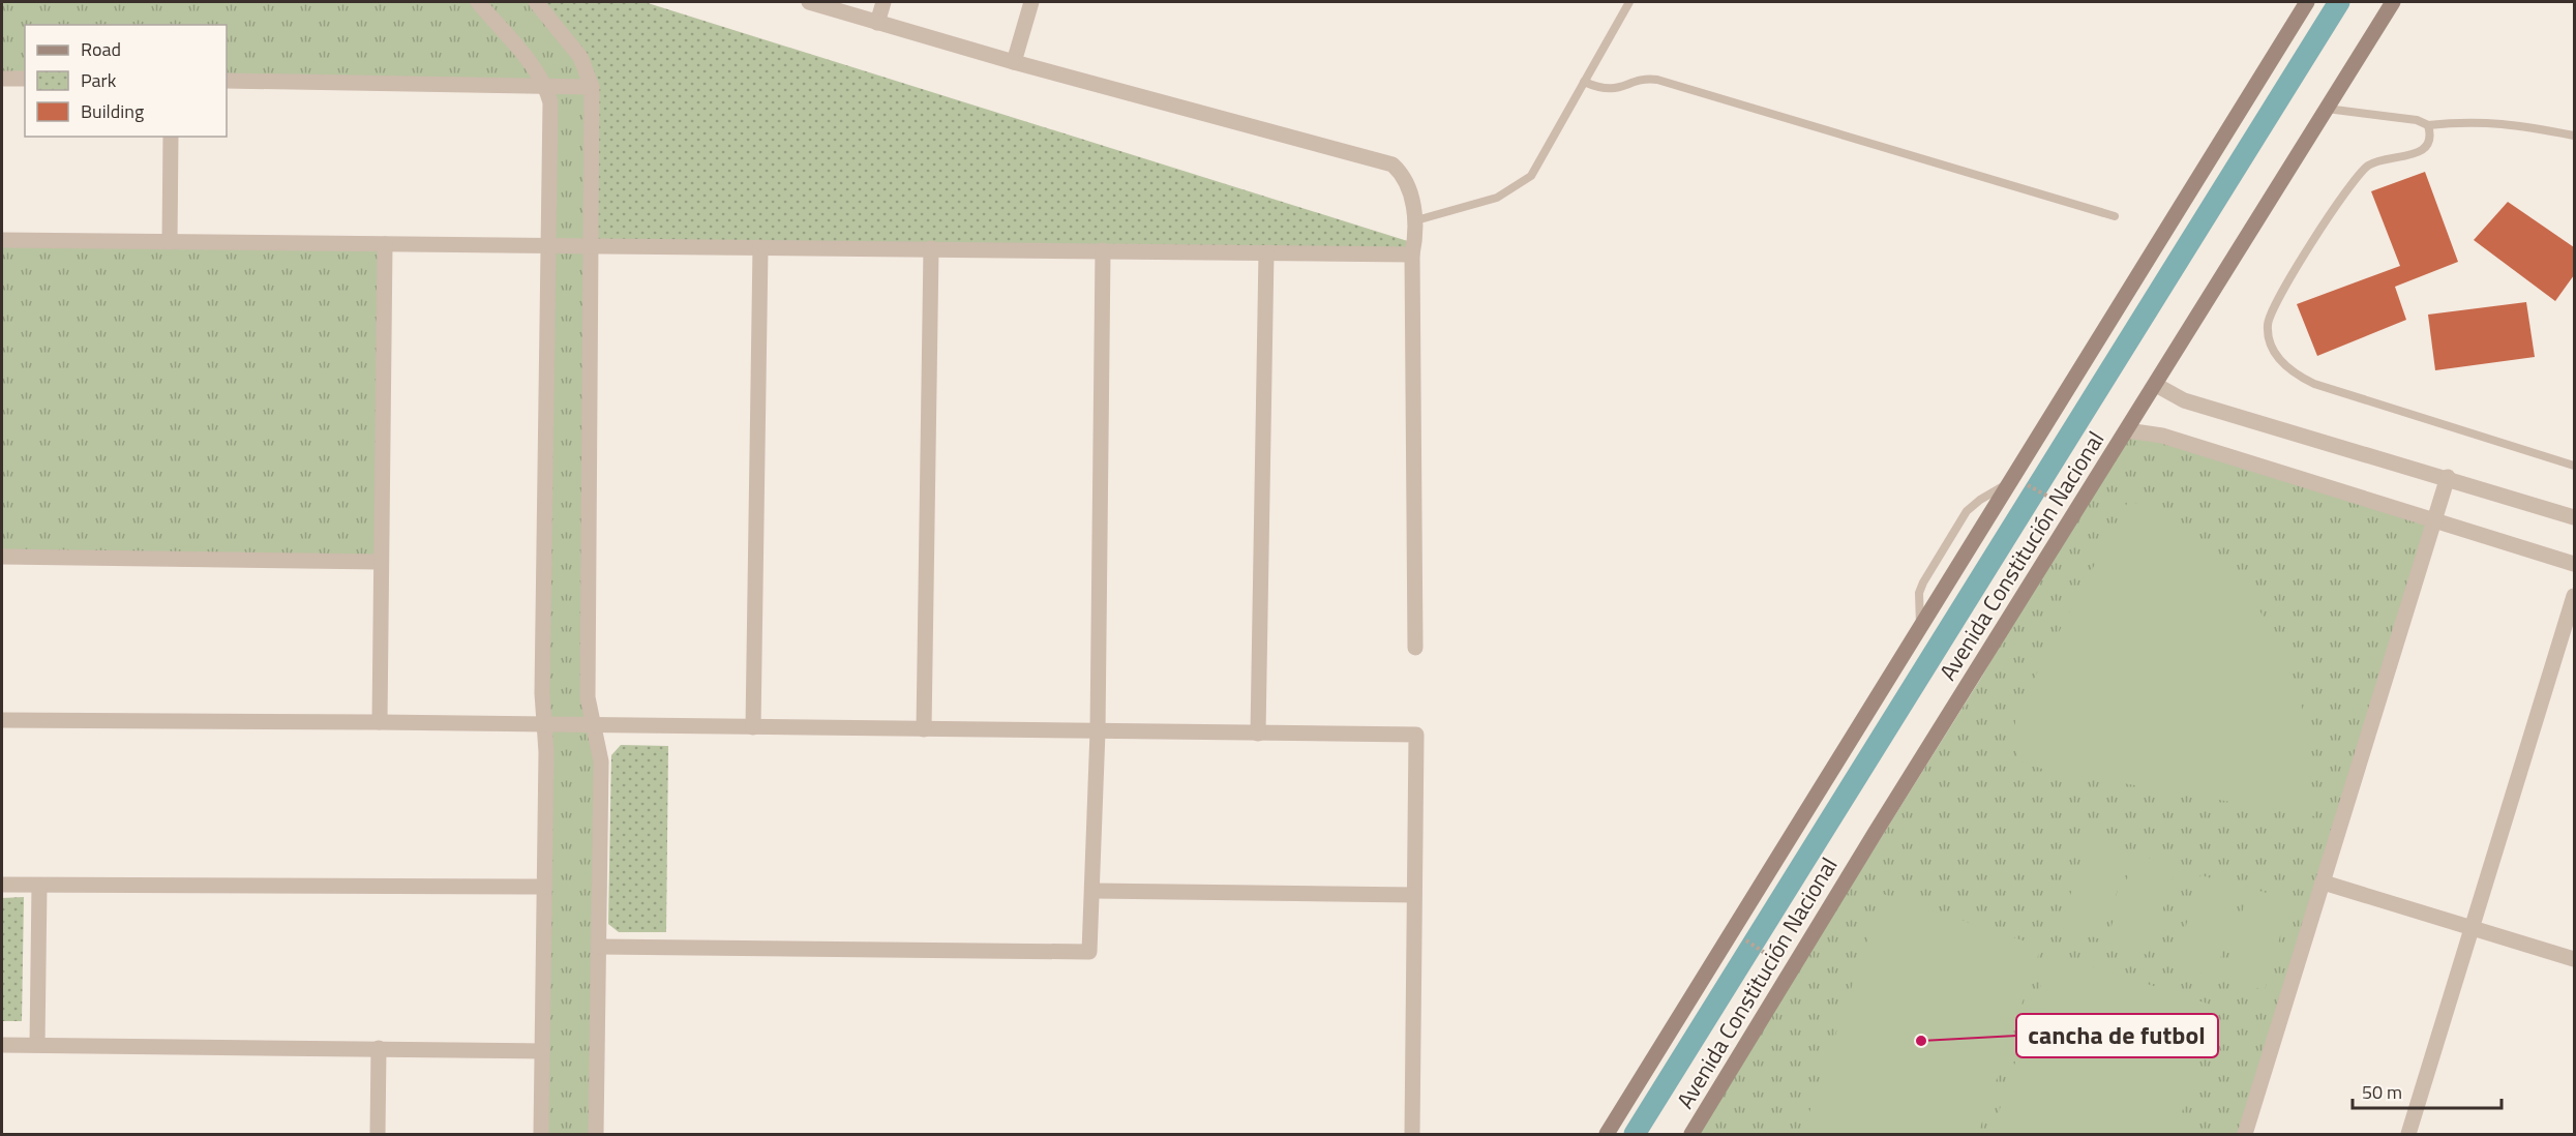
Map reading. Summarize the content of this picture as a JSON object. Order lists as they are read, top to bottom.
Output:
{
  "streets": {
    "main road": ["Avenida Constitución Nacional"]
  },
  "places": ["cancha de futbol"],
  "legend": ["Road", "Park", "Building"],
  "scale_bar": "50 m"
}
